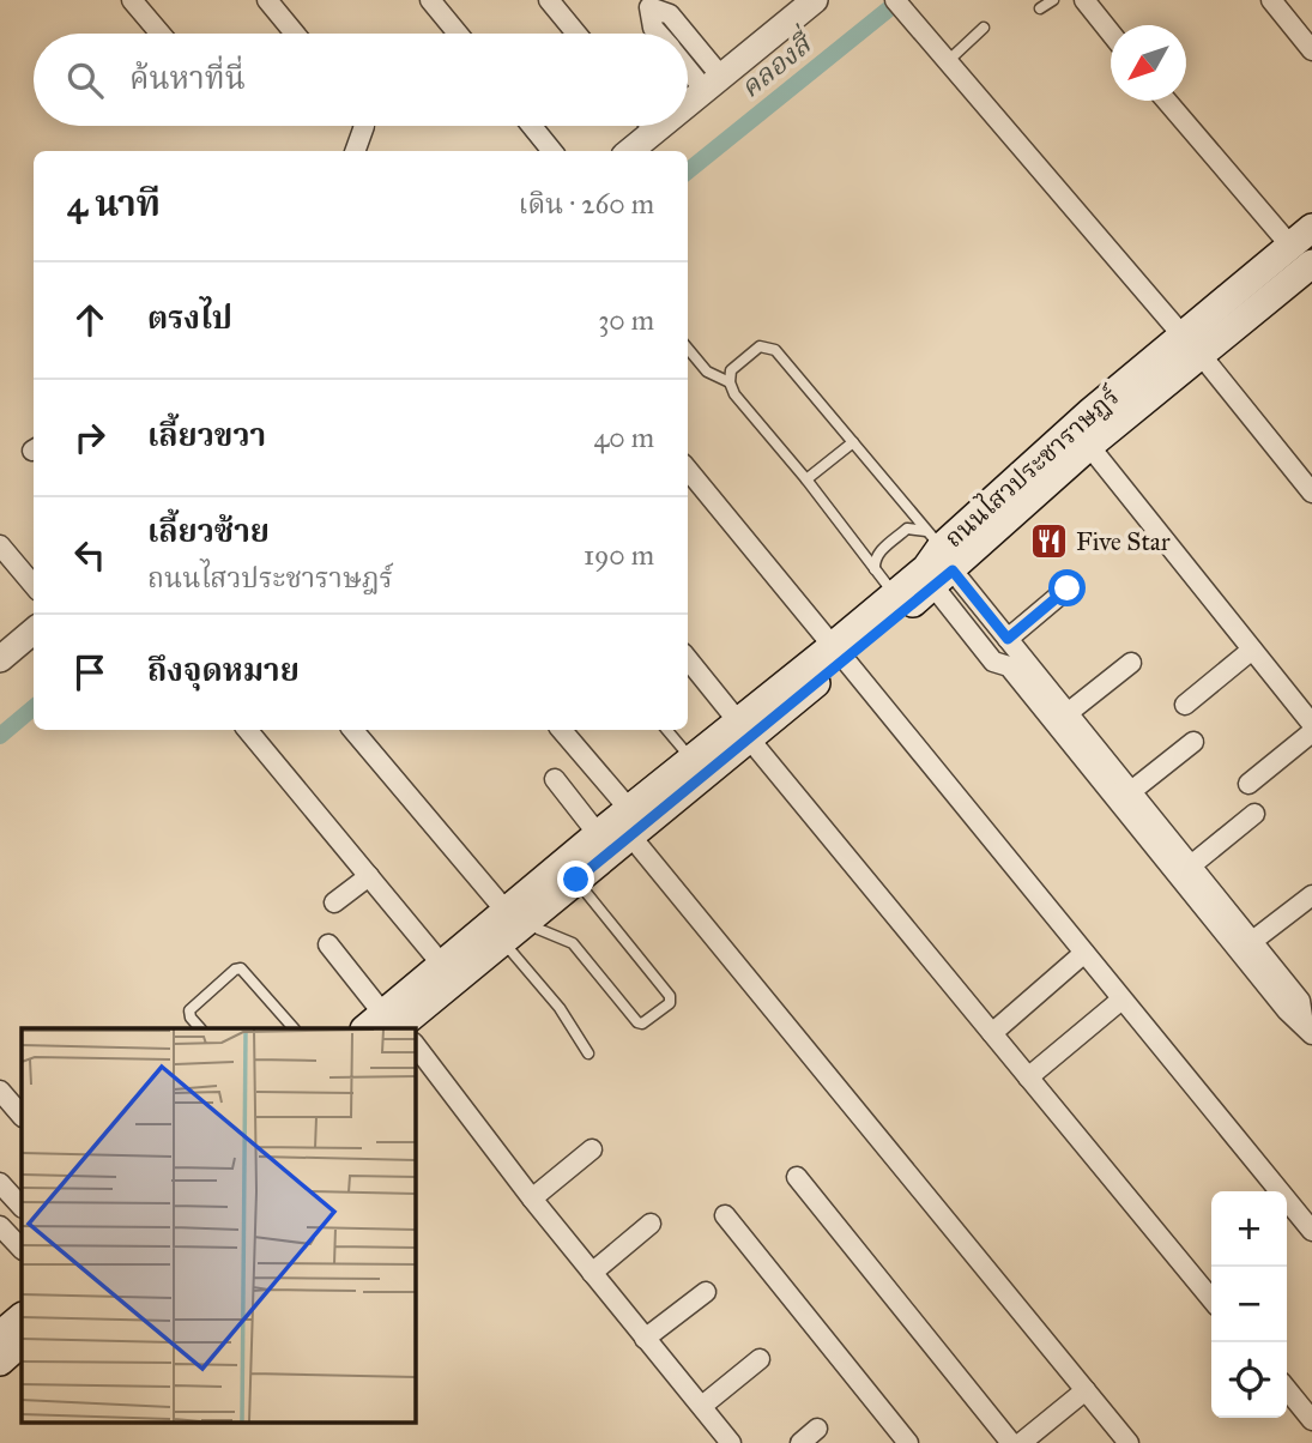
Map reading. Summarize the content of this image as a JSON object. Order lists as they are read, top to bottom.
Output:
{
  "streets": {
    "main road": ["ถนนไสวประชาราษฎร์"]
  },
  "water": ["คลองสี่"],
  "places": {
    "restaurant": ["Five Star"]
  },
  "north": "bottom left",
  "page": {
    "search": "ค้นหาที่นี่",
    "heading": ["4 นาที", "เดิน · 260 m"],
    "list": [
      ["ตรงไป", "30 m"],
      ["เลี้ยวขวา", "40 m"],
      ["เลี้ยวซ้าย", "ถนนไสวประชาราษฎร์", "190 m"],
      "ถึงจุดหมาย"
    ],
    "map_buttons": ["+", "−"]
  }
}
